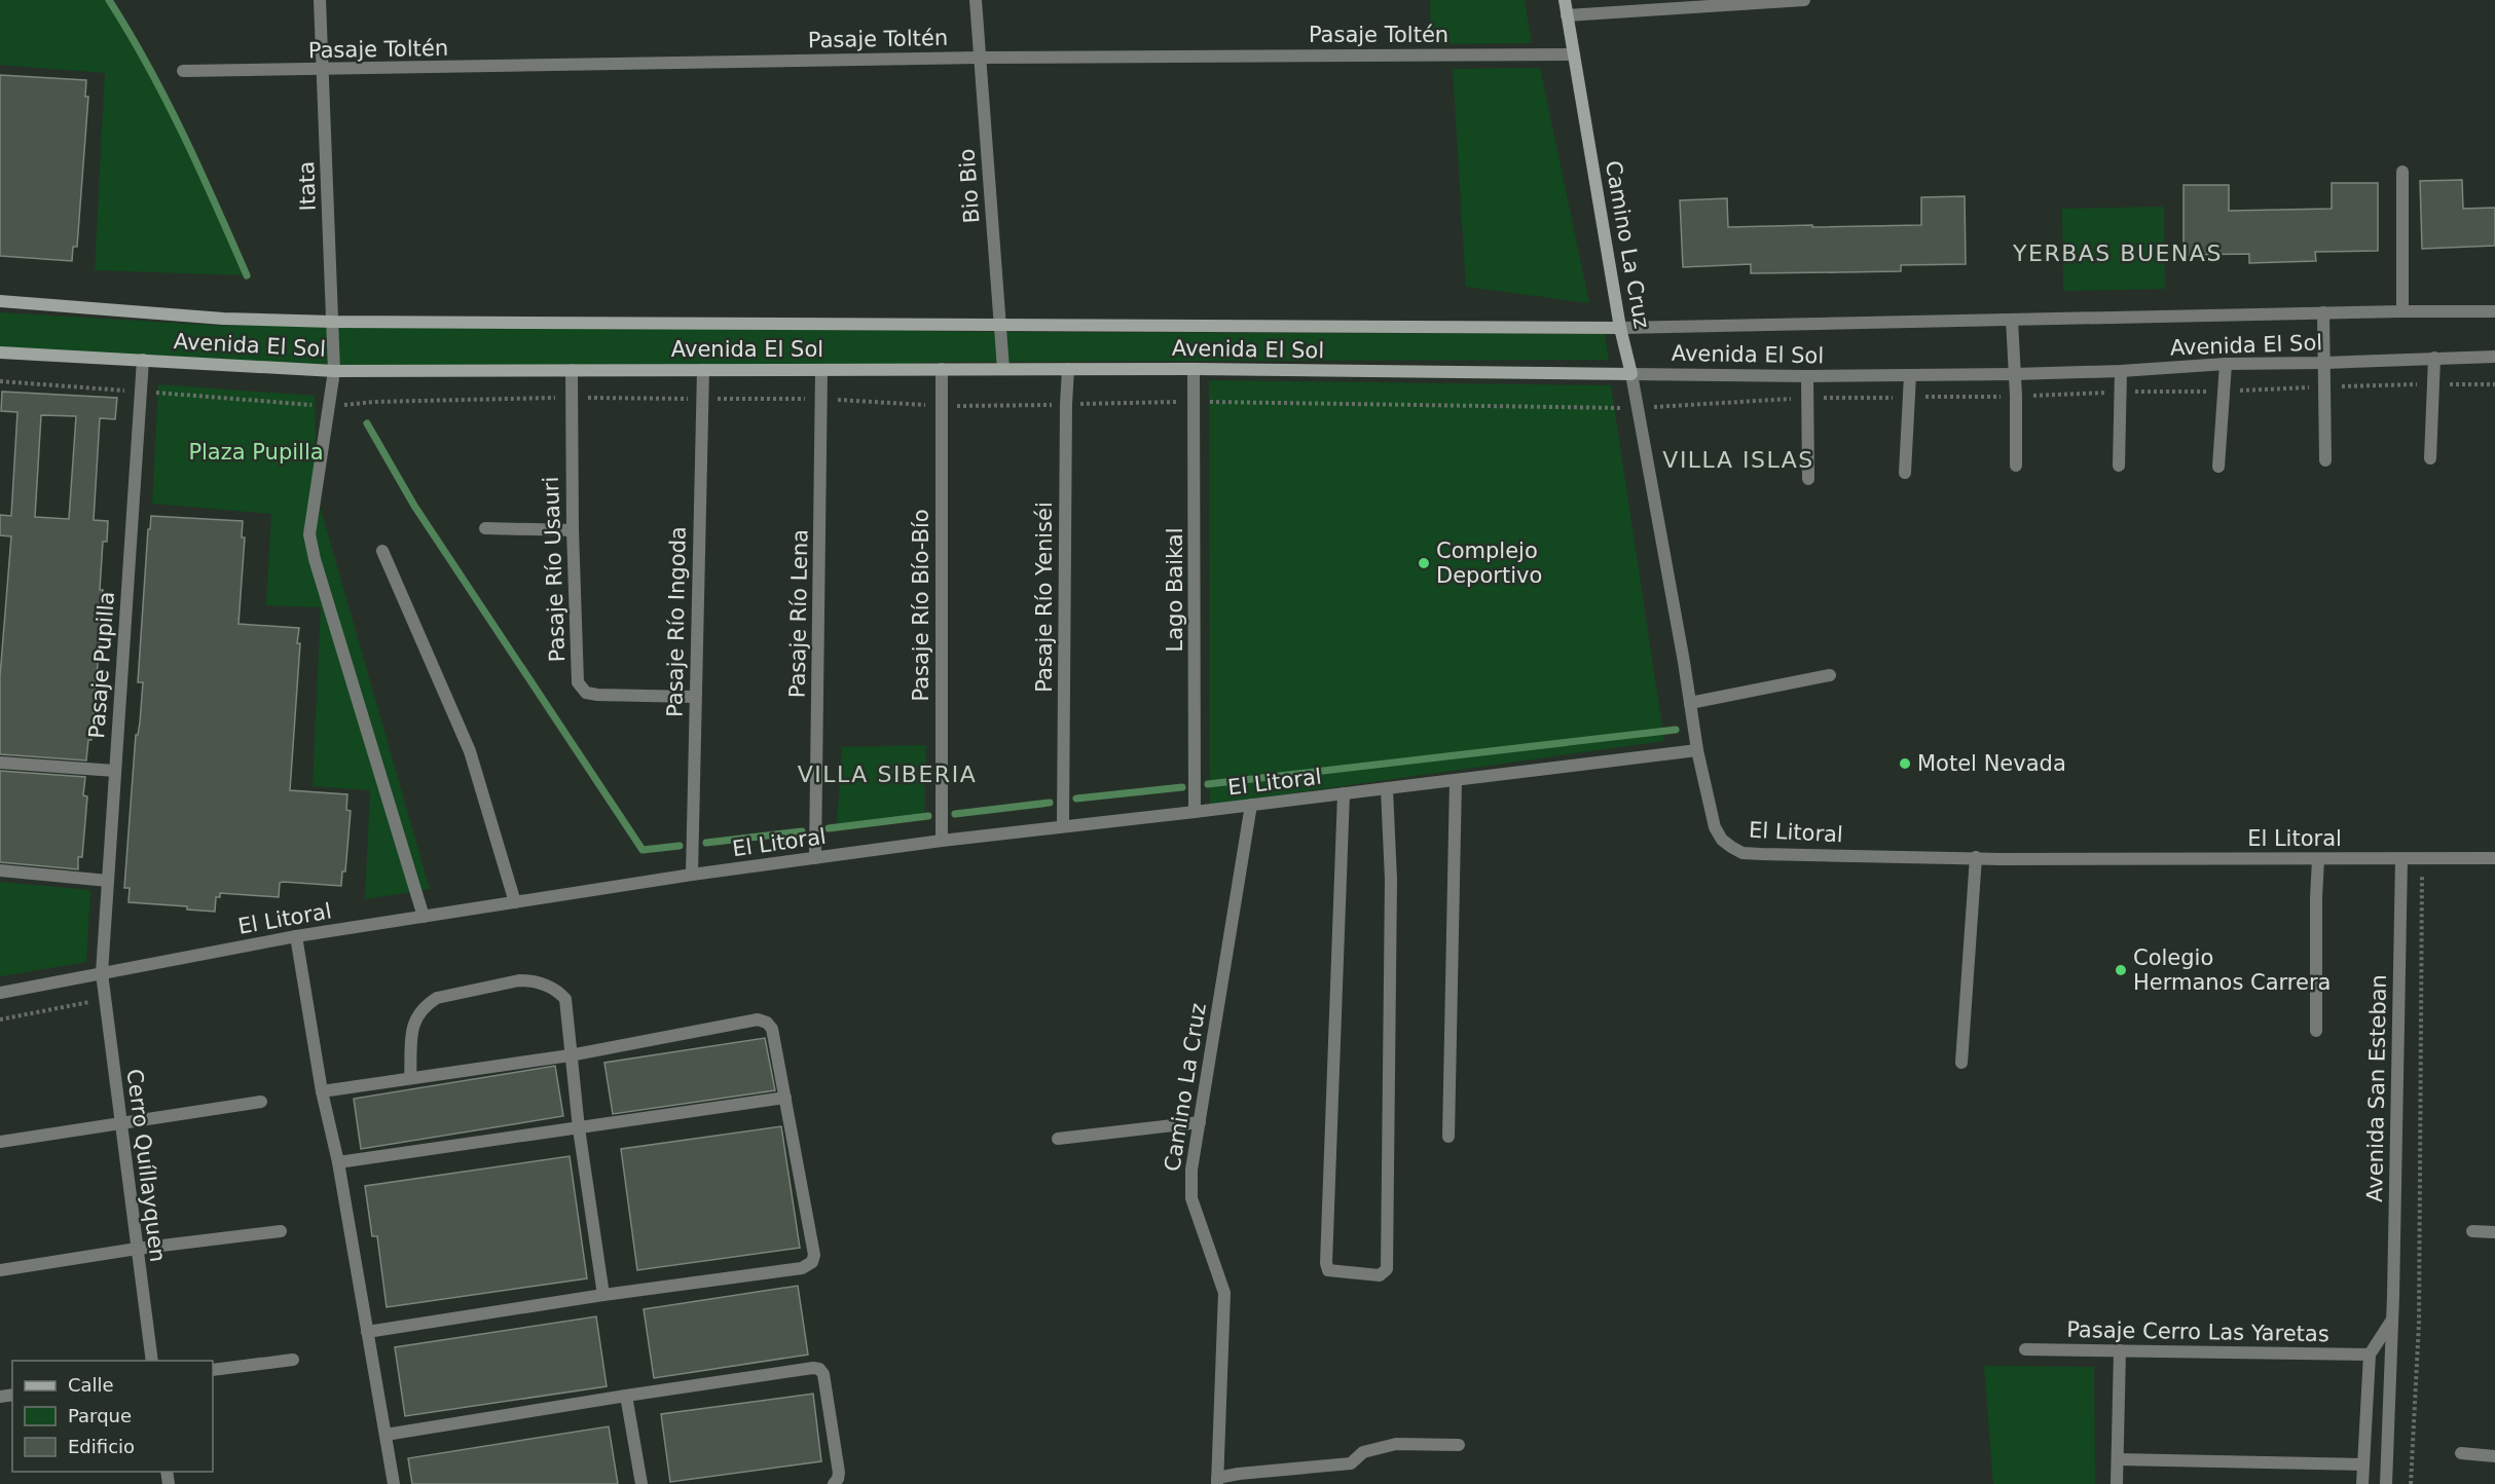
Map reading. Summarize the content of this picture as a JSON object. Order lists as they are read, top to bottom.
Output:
{
  "streets": {
    "main road": ["Camino La Cruz", "Avenida El Sol"],
    "street": [
      "Pasaje Toltén",
      "Itata",
      "Bio Bio",
      "Pasaje Río Usauri",
      "Lago Baikal",
      "Pasaje Río Yeniséi",
      "Pasaje Río Bío-Bío",
      "Pasaje Río Lena",
      "Pasaje Río Ingoda",
      "Pasaje Pupilla",
      "El Litoral",
      "Avenida San Esteban",
      "Cerro Quíllayquen",
      "Pasaje Cerro Las Yaretas"
    ]
  },
  "crossings": [
    ["Pasaje Toltén", "Itata"],
    ["Pasaje Toltén", "Bio Bio"],
    ["Pasaje Toltén", "Camino La Cruz"],
    ["Itata", "Avenida El Sol"],
    ["Itata", "El Litoral"],
    ["Bio Bio", "Avenida El Sol"],
    ["Camino La Cruz", "Avenida El Sol"],
    ["Camino La Cruz", "El Litoral"],
    ["Avenida El Sol", "Pasaje Río Usauri"],
    ["Avenida El Sol", "Lago Baikal"],
    ["Avenida El Sol", "Pasaje Río Yeniséi"],
    ["Avenida El Sol", "Pasaje Río Bío-Bío"],
    ["Avenida El Sol", "Pasaje Río Lena"],
    ["Avenida El Sol", "Pasaje Río Ingoda"],
    ["Avenida El Sol", "Pasaje Pupilla"],
    ["Pasaje Río Usauri", "Pasaje Río Ingoda"],
    ["Lago Baikal", "El Litoral"],
    ["Pasaje Río Yeniséi", "El Litoral"],
    ["Pasaje Río Bío-Bío", "El Litoral"],
    ["Pasaje Río Lena", "El Litoral"],
    ["Pasaje Río Ingoda", "El Litoral"],
    ["Pasaje Pupilla", "El Litoral"],
    ["Pasaje Pupilla", "Cerro Quíllayquen"],
    ["El Litoral", "Avenida San Esteban"],
    ["El Litoral", "Cerro Quíllayquen"]
  ],
  "districts": ["YERBAS BUENAS", "VILLA ISLAS", "VILLA SIBERIA"],
  "parks": ["Plaza Pupilla"],
  "places": ["Complejo Deportivo", "Motel Nevada", "Colegio Hermanos Carrera"],
  "legend": ["Calle", "Parque", "Edificio"]
}
